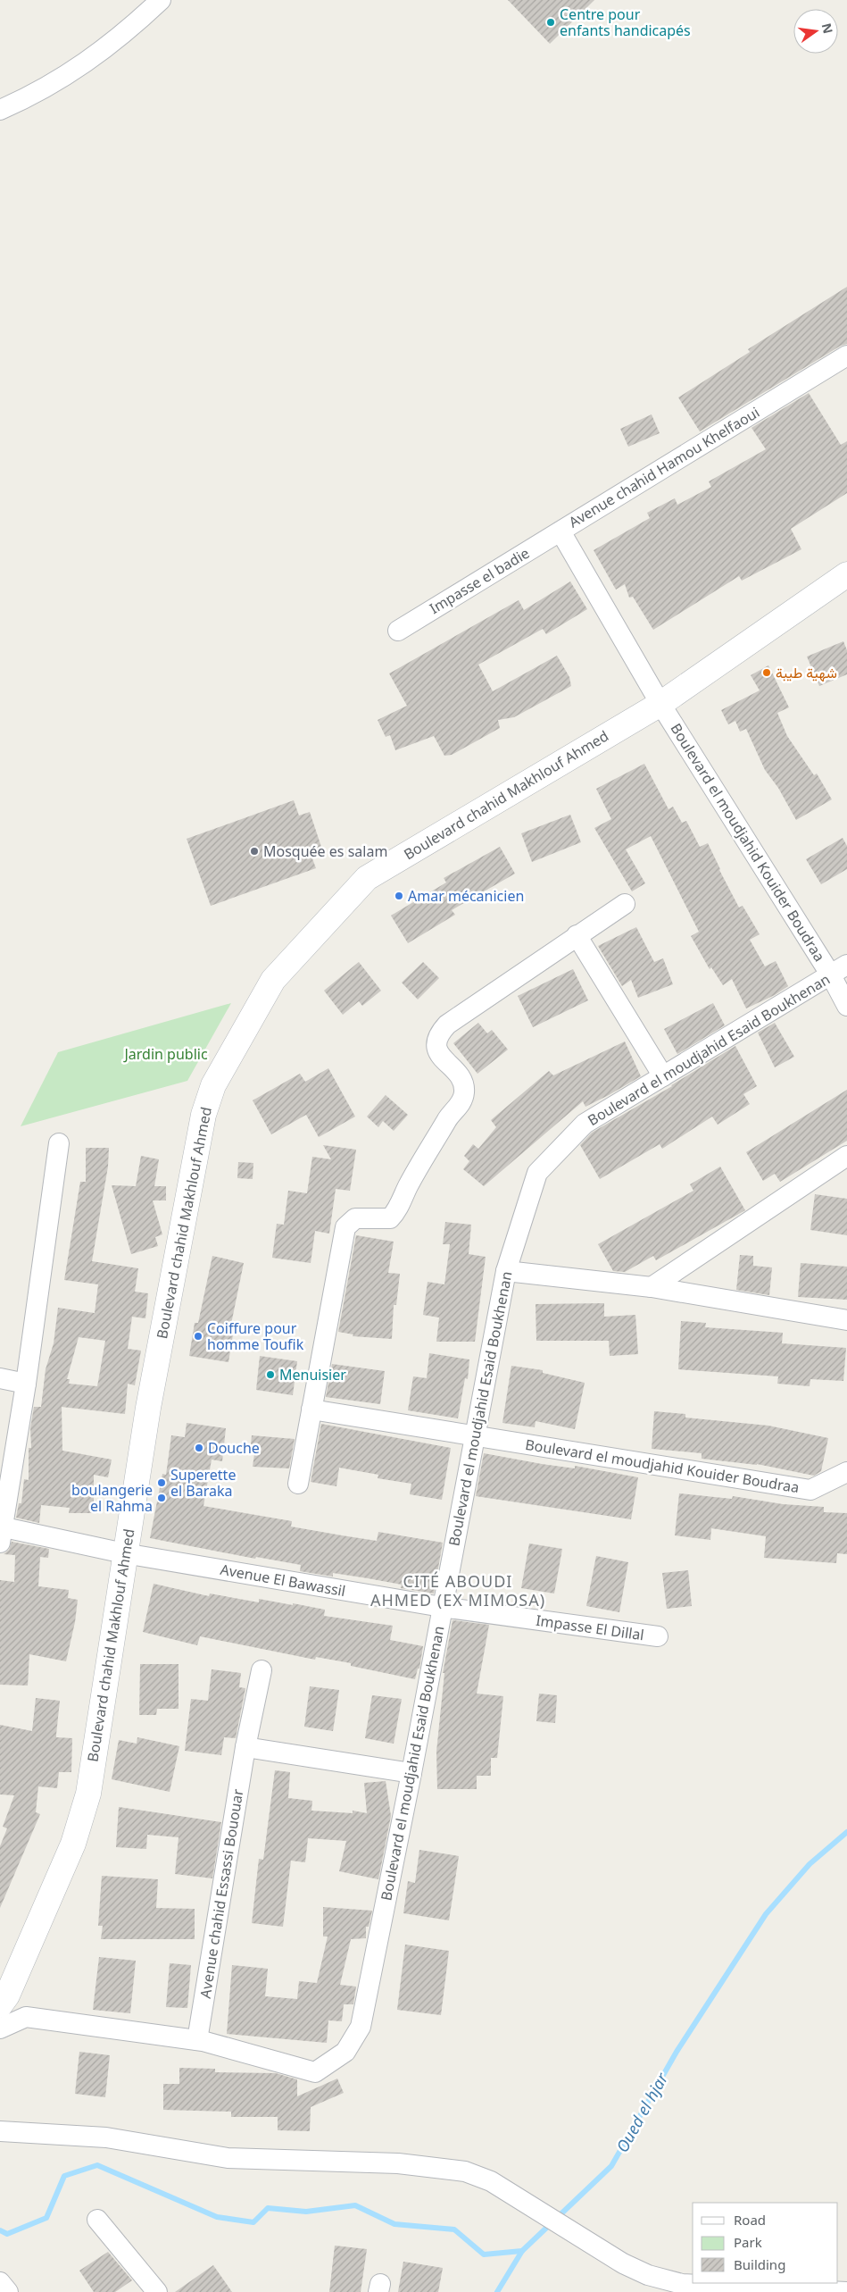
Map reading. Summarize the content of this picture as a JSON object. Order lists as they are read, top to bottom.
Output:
{
  "streets": {
    "main road": ["Boulevard chahid Makhlouf Ahmed"],
    "street": [
      "Avenue chahid Hamou Khelfaoui",
      "Impasse el badie",
      "Boulevard el moudjahid Kouider Boudraa",
      "Boulevard el moudjahid Esaid Boukhenan",
      "Avenue El Bawassil",
      "Impasse El Dillal",
      "Avenue chahid Essassi Bououar"
    ]
  },
  "crossings": [
    ["Avenue chahid Hamou Khelfaoui", "Impasse el badie"],
    ["Avenue chahid Hamou Khelfaoui", "Boulevard chahid Makhlouf Ahmed"],
    ["Avenue chahid Hamou Khelfaoui", "Boulevard el moudjahid Kouider Boudraa"],
    ["Boulevard chahid Makhlouf Ahmed", "Boulevard el moudjahid Kouider Boudraa"],
    ["Boulevard chahid Makhlouf Ahmed", "Avenue El Bawassil"],
    ["Boulevard el moudjahid Kouider Boudraa", "Boulevard el moudjahid Esaid Boukhenan"],
    ["Boulevard el moudjahid Esaid Boukhenan", "Avenue El Bawassil"],
    ["Boulevard el moudjahid Esaid Boukhenan", "Impasse El Dillal"],
    ["Boulevard el moudjahid Esaid Boukhenan", "Avenue chahid Essassi Bououar"],
    ["Avenue El Bawassil", "Impasse El Dillal"]
  ],
  "districts": ["CITÉ ABOUDI AHMED (EX MIMOSA)"],
  "water": ["Oued el hjar"],
  "parks": ["Jardin public"],
  "places": [
    "Centre pour enfants handicapés",
    "شهية طيبة",
    "Mosquée es salam",
    "Amar mécanicien",
    "Coiffure pour homme Toufik",
    "Menuisier",
    "Douche",
    "Superette el Baraka",
    "boulangerie el Rahma"
  ],
  "legend": ["Road", "Park", "Building"],
  "north": "right"
}
